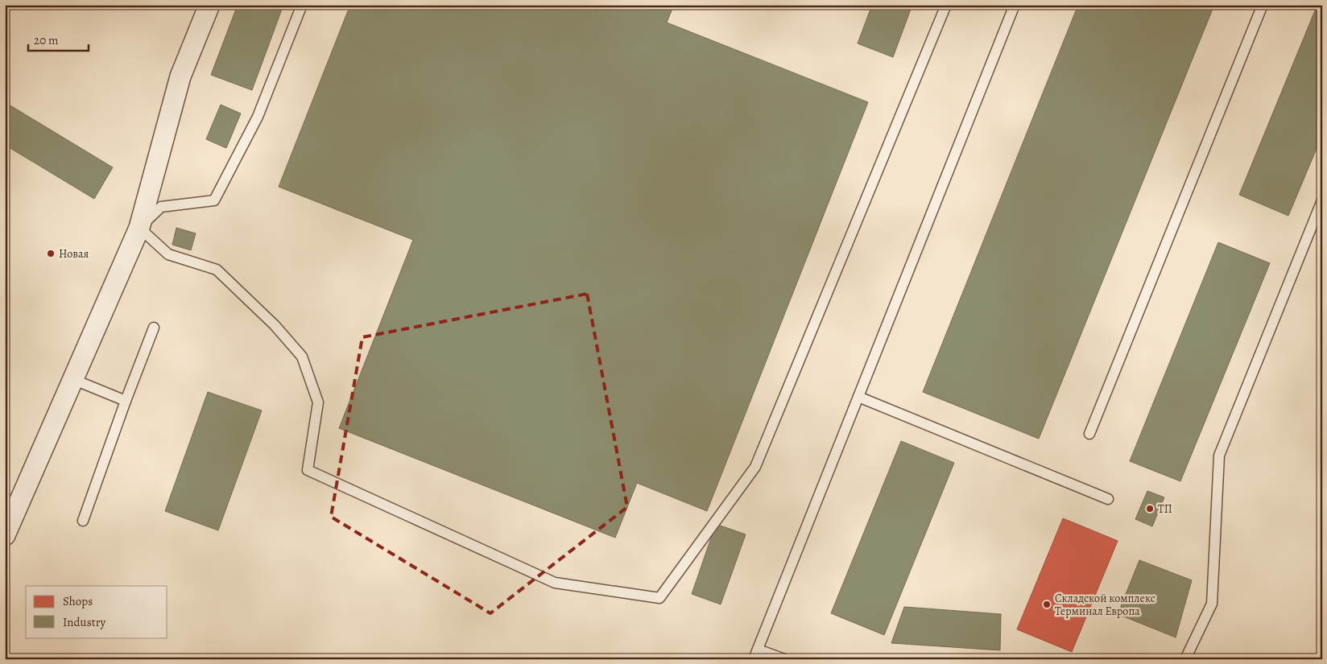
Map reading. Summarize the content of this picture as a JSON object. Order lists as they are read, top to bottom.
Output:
{
  "places": ["Новая", "ТП", "Складской комплекс Терминал Европа"],
  "legend": ["Shops", "Industry"],
  "scale_bar": "20 m"
}
